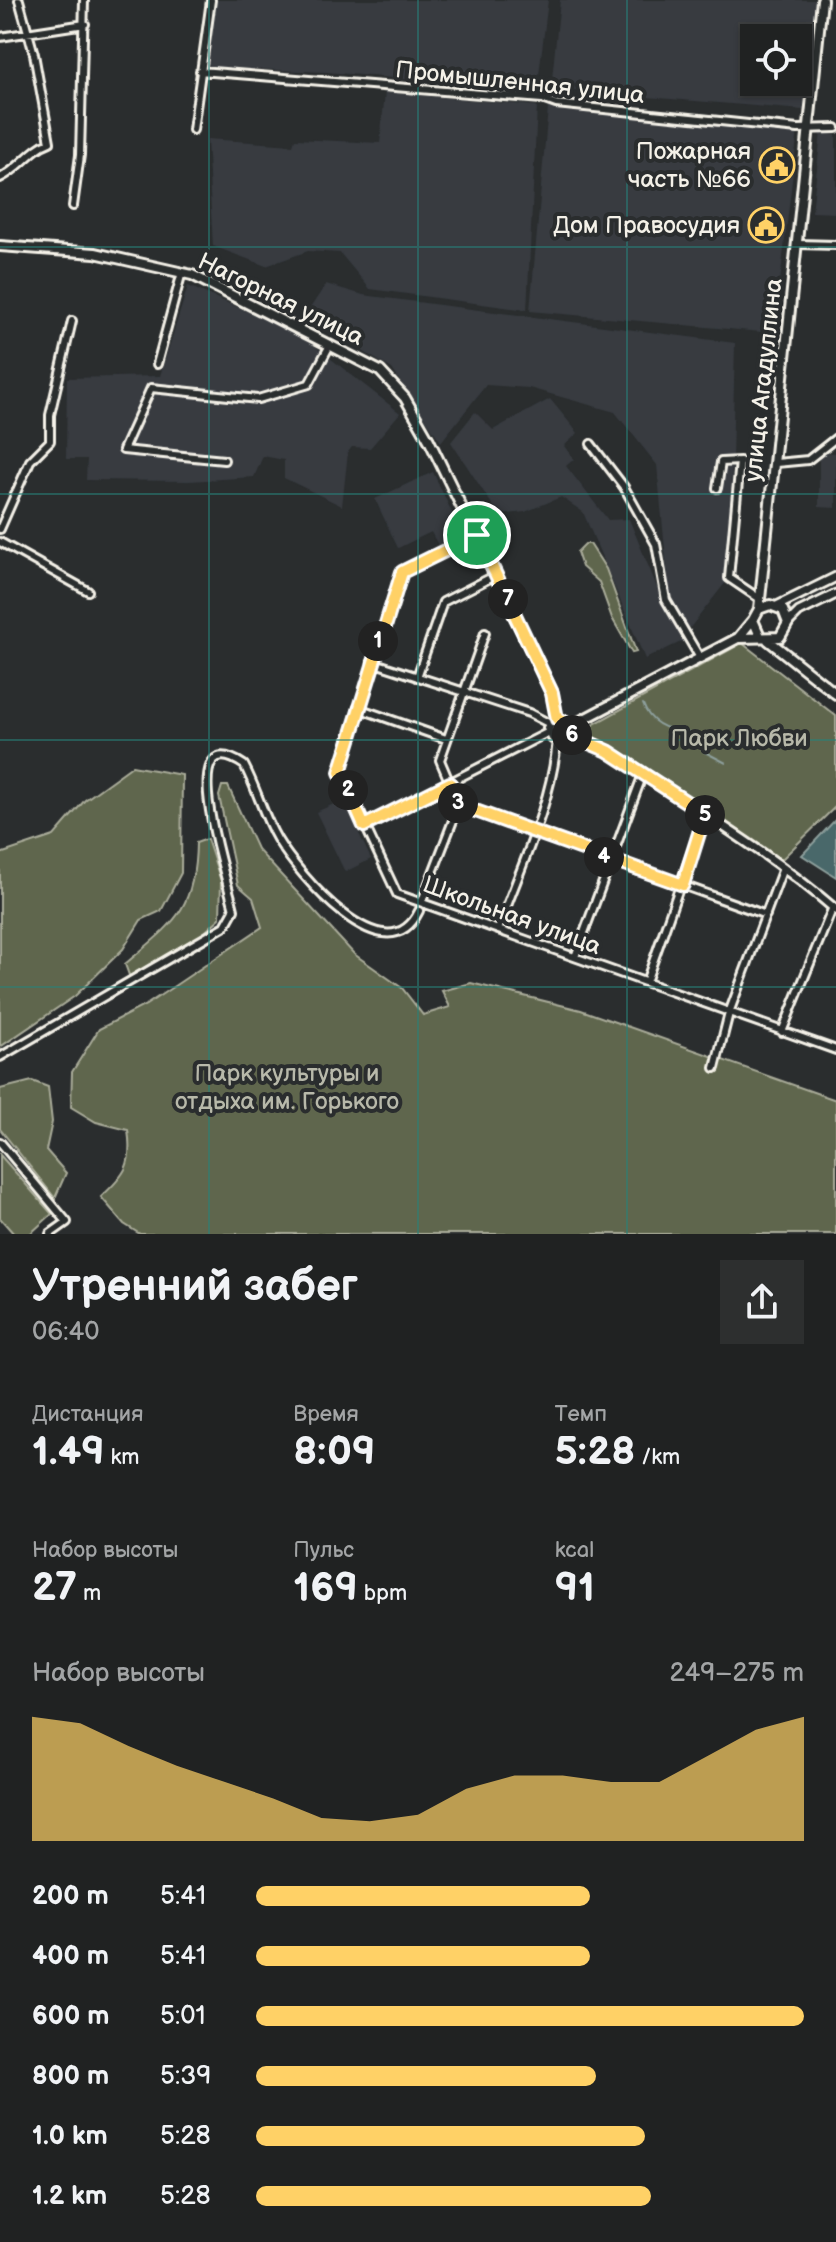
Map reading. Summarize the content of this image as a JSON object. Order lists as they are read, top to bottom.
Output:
{
  "streets": {
    "main road": ["Нагорная улица", "улица Агадуллина"],
    "street": ["Промышленная улица", "Школьная улица"]
  },
  "crossings": [
    ["Промышленная улица", "улица Агадуллина"],
    ["Нагорная улица", "Школьная улица"]
  ],
  "parks": ["Парк Любви", "Парк культуры и отдыха им. Горького"],
  "places": {
    "public building": ["Пожарная часть №66", "Дом Правосудия"]
  },
  "page": {
    "pins": [
      "7",
      "1",
      "6",
      "2",
      "3",
      "5",
      "4"
    ],
    "heading": ["Утренний забег", "06:40"],
    "stats": [
      ["Дистанция", "1.49 km"],
      ["Время", "8:09"],
      ["Темп", "5:28 /km"],
      ["Набор высоты", "27 m"],
      ["Пульс", "169 bpm"],
      ["kcal", "91"]
    ],
    "chart": ["Набор высоты", "249–275 m"],
    "list": [
      {
        "name": "200 m",
        "note": "5:41"
      },
      {
        "name": "400 m",
        "note": "5:41"
      },
      {
        "name": "600 m",
        "note": "5:01"
      },
      {
        "name": "800 m",
        "note": "5:39"
      },
      {
        "name": "1.0 km",
        "note": "5:28"
      },
      {
        "name": "1.2 km",
        "note": "5:28"
      }
    ]
  }
}
